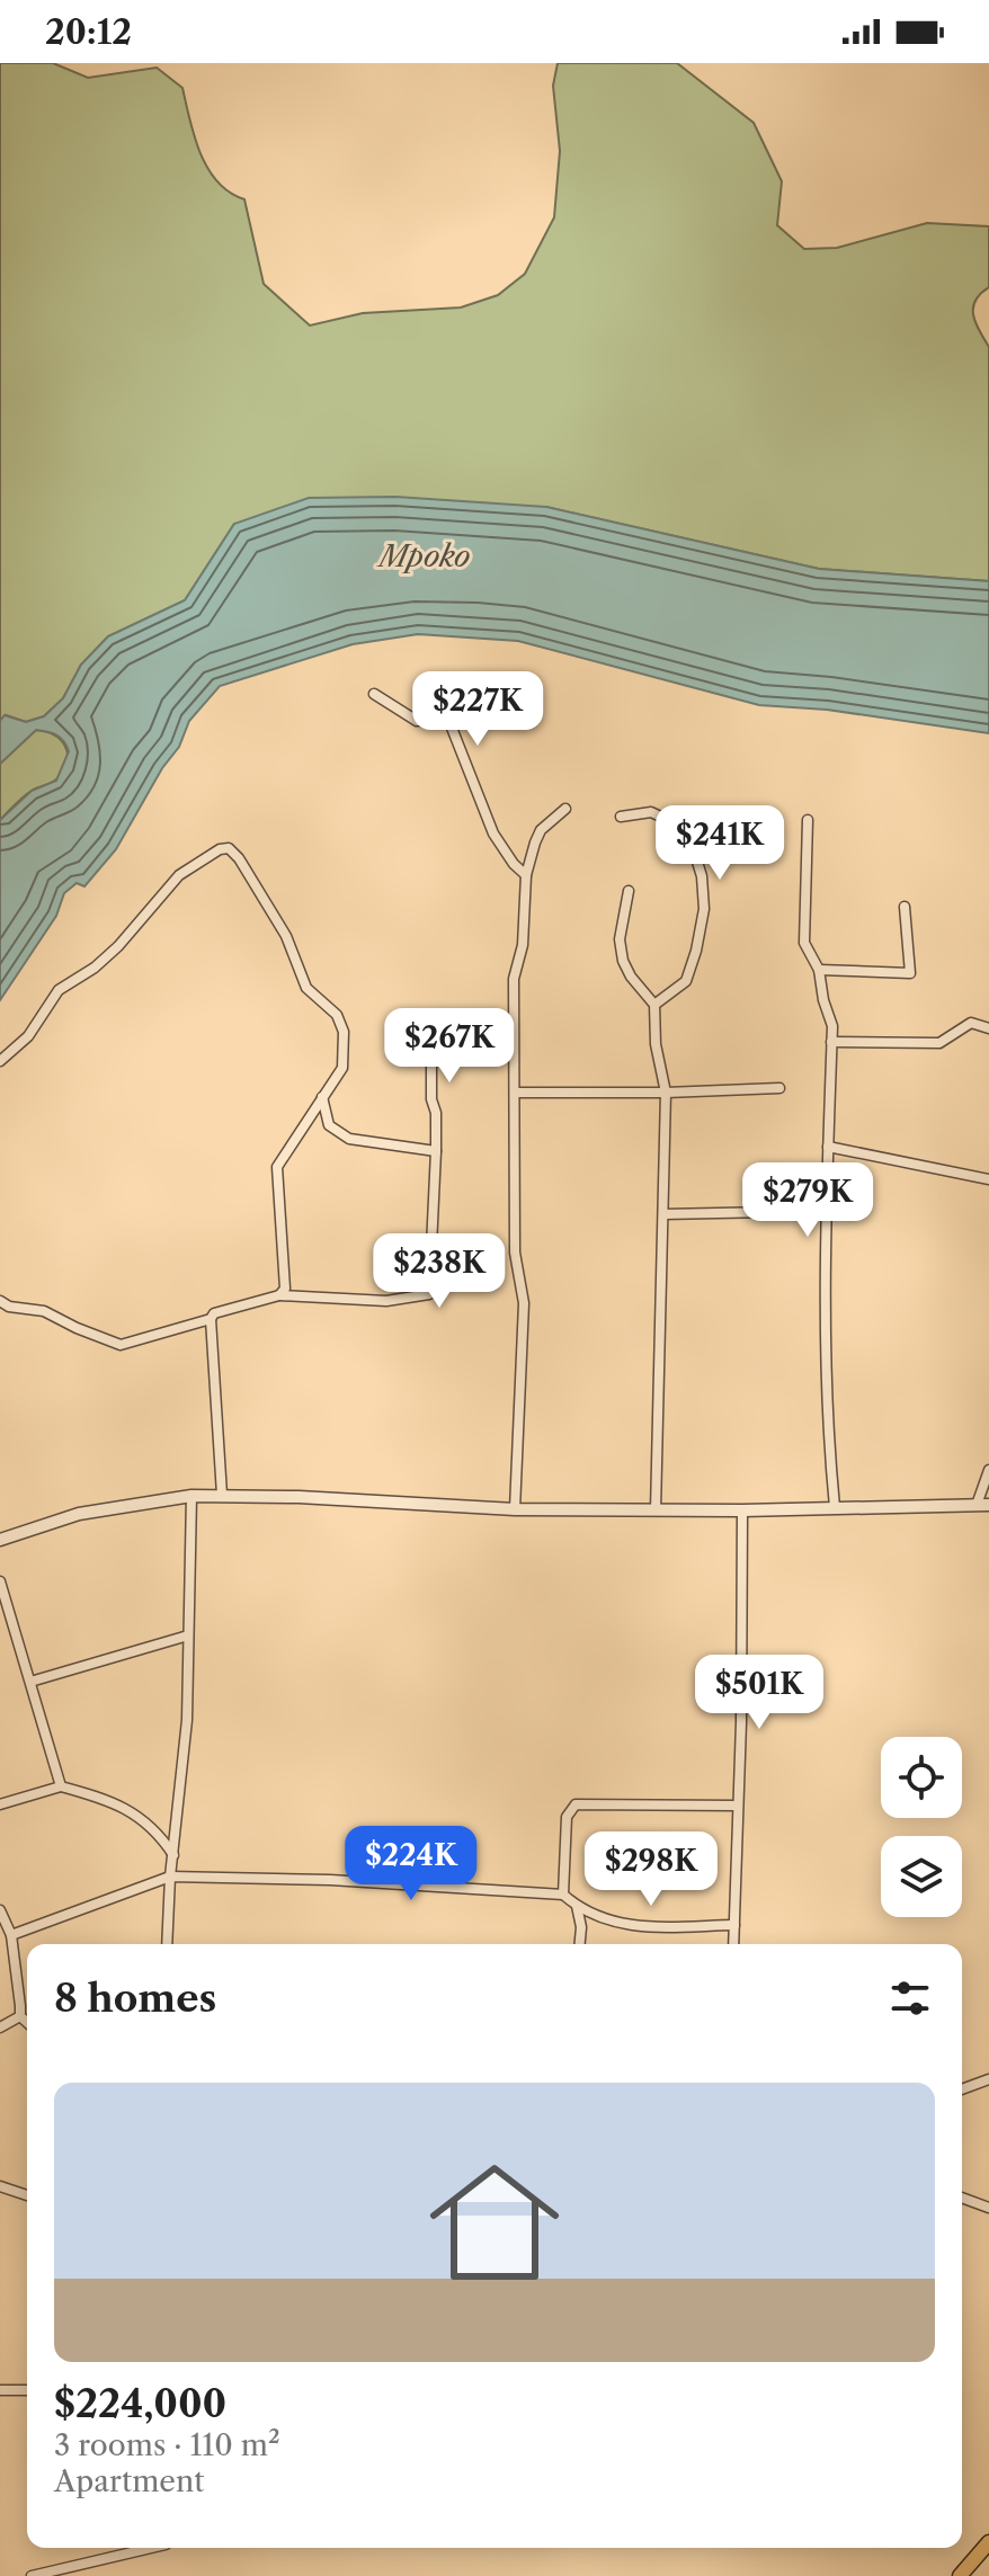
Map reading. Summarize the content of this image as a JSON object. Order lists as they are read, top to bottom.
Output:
{
  "water": ["Mpoko"],
  "page": {
    "status": "20:12",
    "price": [
      "$227K",
      "$241K",
      "$267K",
      "$279K",
      "$238K",
      "$501K",
      "$224K",
      "$298K"
    ],
    "heading": "8 homes",
    "list": [
      {
        "name": "$224,000",
        "note": "3 rooms · 110 m² · Apartment"
      }
    ]
  }
}
